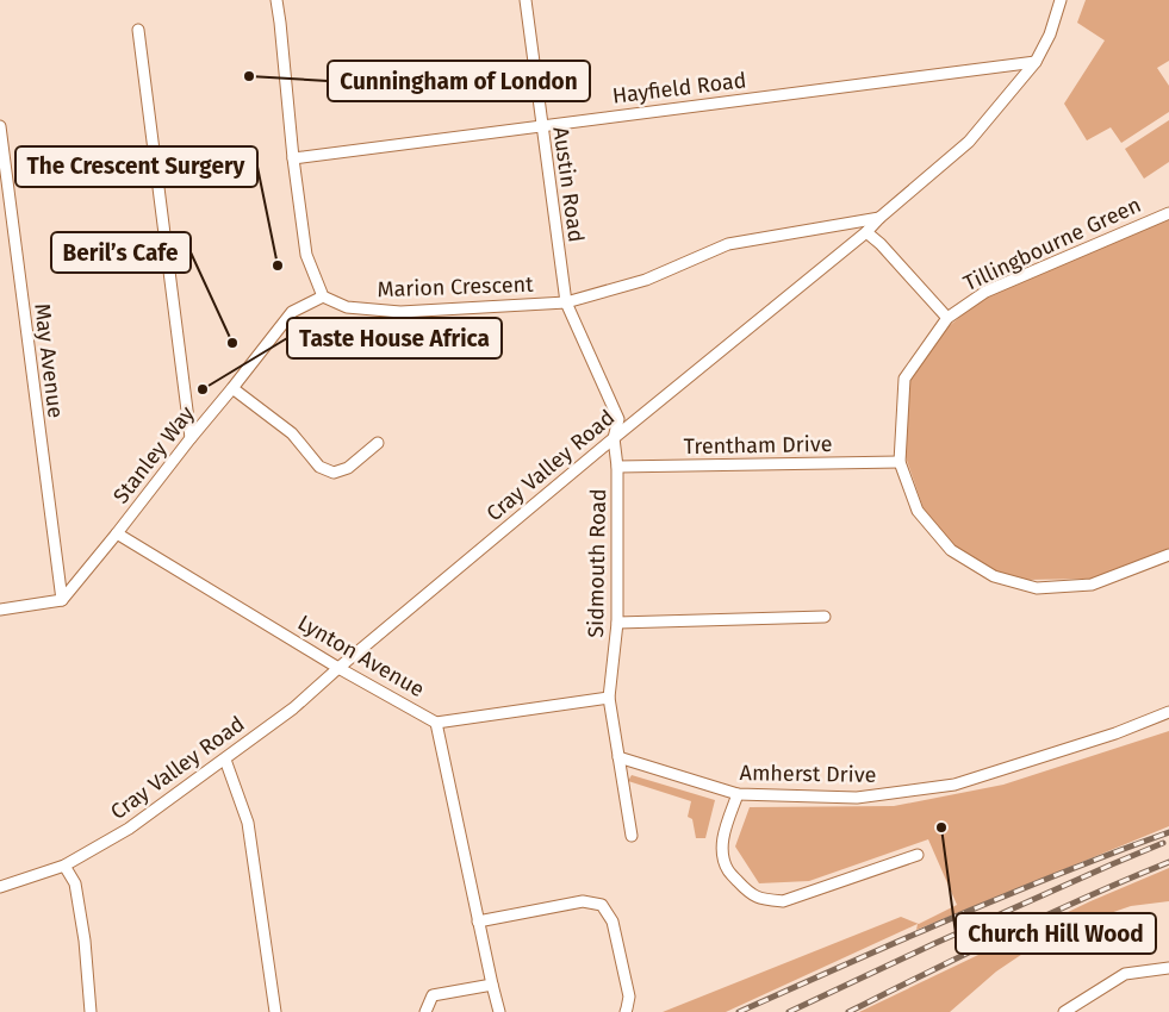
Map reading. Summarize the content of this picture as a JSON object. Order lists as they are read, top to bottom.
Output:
{
  "streets": {
    "street": [
      "Hayfield Road",
      "Austin Road",
      "Tillingbourne Green",
      "Marion Crescent",
      "May Avenue",
      "Trentham Drive",
      "Stanley Way",
      "Cray Valley Road",
      "Sidmouth Road",
      "Lynton Avenue",
      "Amherst Drive"
    ]
  },
  "crossings": [
    ["Hayfield Road", "Austin Road"],
    ["Hayfield Road", "Cray Valley Road"],
    ["Austin Road", "Marion Crescent"],
    ["Austin Road", "Sidmouth Road"],
    ["Tillingbourne Green", "Trentham Drive"],
    ["Marion Crescent", "Stanley Way"],
    ["Marion Crescent", "Cray Valley Road"],
    ["Marion Crescent", "Sidmouth Road"],
    ["May Avenue", "Stanley Way"],
    ["Trentham Drive", "Sidmouth Road"],
    ["Stanley Way", "Lynton Avenue"],
    ["Cray Valley Road", "Sidmouth Road"],
    ["Cray Valley Road", "Lynton Avenue"],
    ["Sidmouth Road", "Lynton Avenue"],
    ["Sidmouth Road", "Amherst Drive"]
  ],
  "places": [
    "Cunningham of London",
    "The Crescent Surgery",
    "Beril’s Cafe",
    "Taste House Africa",
    "Church Hill Wood"
  ]
}
